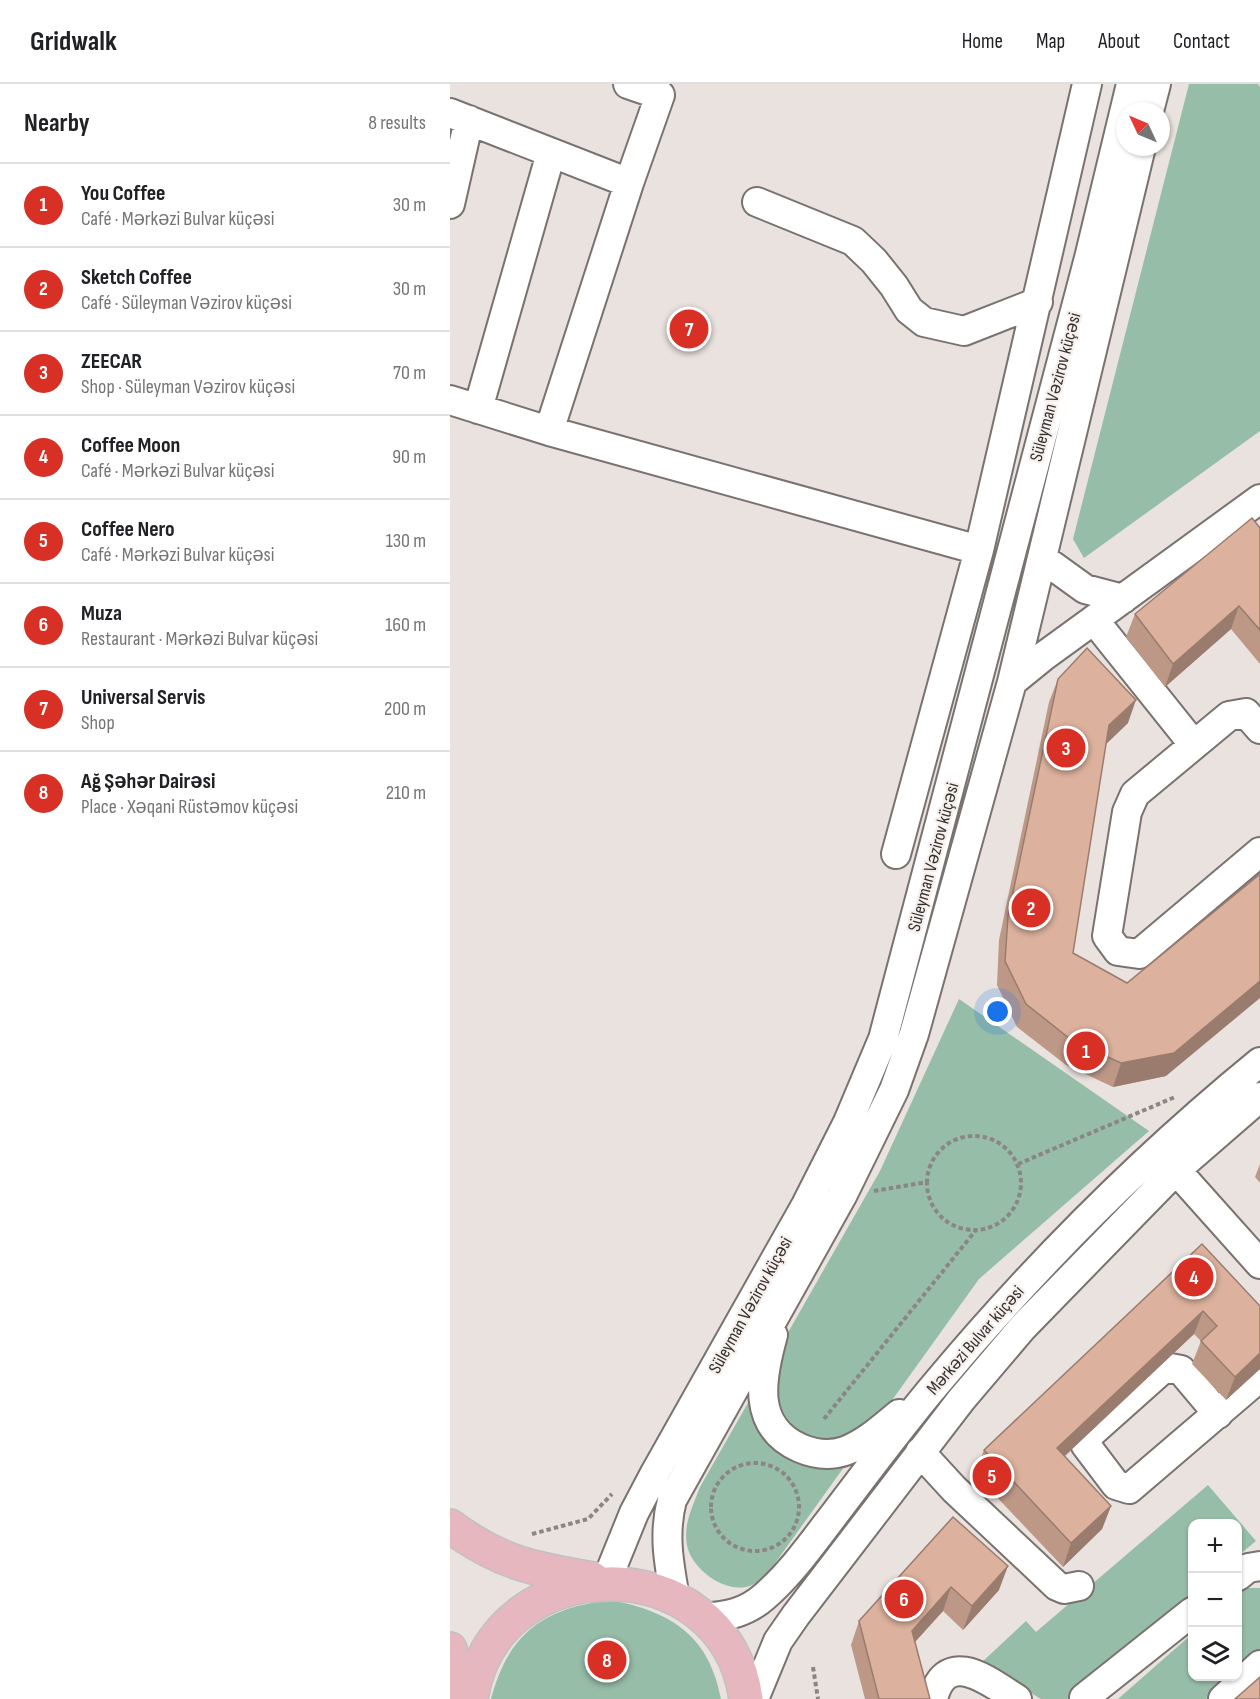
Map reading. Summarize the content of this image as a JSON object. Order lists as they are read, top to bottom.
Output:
{
  "streets": {
    "street": ["Süleyman Vəzirov küçəsi", "Mərkəzi Bulvar küçəsi"]
  },
  "north": "top left",
  "page": {
    "header": "Gridwalk",
    "nav": [
      "Home",
      "Map",
      "About",
      "Contact"
    ],
    "heading": ["Nearby", "8 results"],
    "list": [
      {
        "mark": "1",
        "name": "You Coffee",
        "note": "Café · Mərkəzi Bulvar küçəsi",
        "value": "30 m"
      },
      {
        "mark": "2",
        "name": "Sketch Coffee",
        "note": "Café · Süleyman Vəzirov küçəsi",
        "value": "30 m"
      },
      {
        "mark": "3",
        "name": "ZEECAR",
        "note": "Shop · Süleyman Vəzirov küçəsi",
        "value": "70 m"
      },
      {
        "mark": "4",
        "name": "Coffee Moon",
        "note": "Café · Mərkəzi Bulvar küçəsi",
        "value": "90 m"
      },
      {
        "mark": "5",
        "name": "Coffee Nero",
        "note": "Café · Mərkəzi Bulvar küçəsi",
        "value": "130 m"
      },
      {
        "mark": "6",
        "name": "Muza",
        "note": "Restaurant · Mərkəzi Bulvar küçəsi",
        "value": "160 m"
      },
      {
        "mark": "7",
        "name": "Universal Servis",
        "note": "Shop",
        "value": "200 m"
      },
      {
        "mark": "8",
        "name": "Ağ Şəhər Dairəsi",
        "note": "Place · Xəqani Rüstəmov küçəsi",
        "value": "210 m"
      }
    ],
    "pins": [
      "7",
      "3",
      "2",
      "1",
      "4",
      "5",
      "6",
      "8"
    ],
    "map_buttons": ["+", "−"]
  }
}
